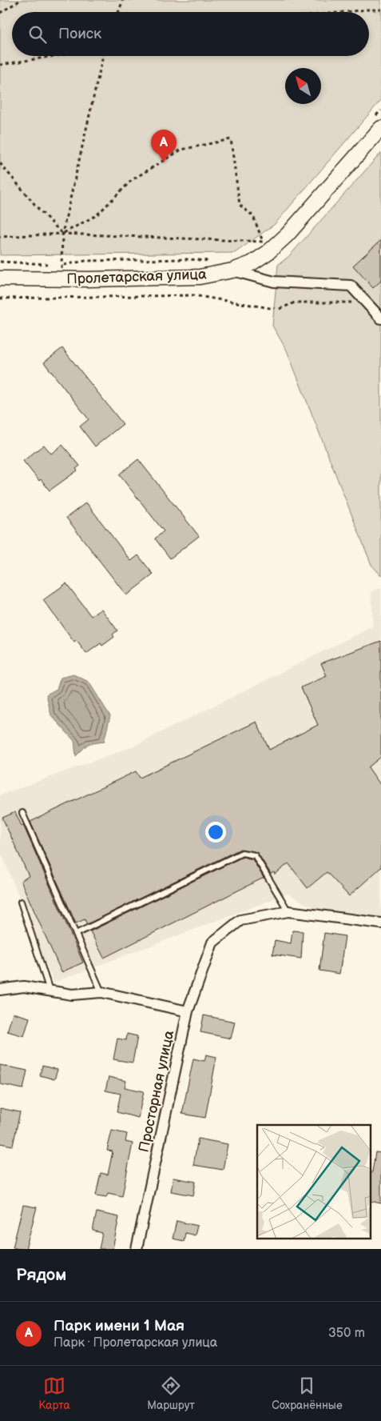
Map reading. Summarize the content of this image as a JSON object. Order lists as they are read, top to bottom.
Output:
{
  "streets": {
    "street": ["Пролетарская улица", "Просторная улица"]
  },
  "north": "top left",
  "page": {
    "search": "Поиск",
    "pins": "A",
    "heading": "Рядом",
    "list": [
      {
        "mark": "A",
        "name": "Парк имени 1 Мая",
        "note": "Парк · Пролетарская улица",
        "value": "350 m"
      }
    ],
    "nav": ["Карта", "Маршрут", "Сохранённые"]
  }
}
